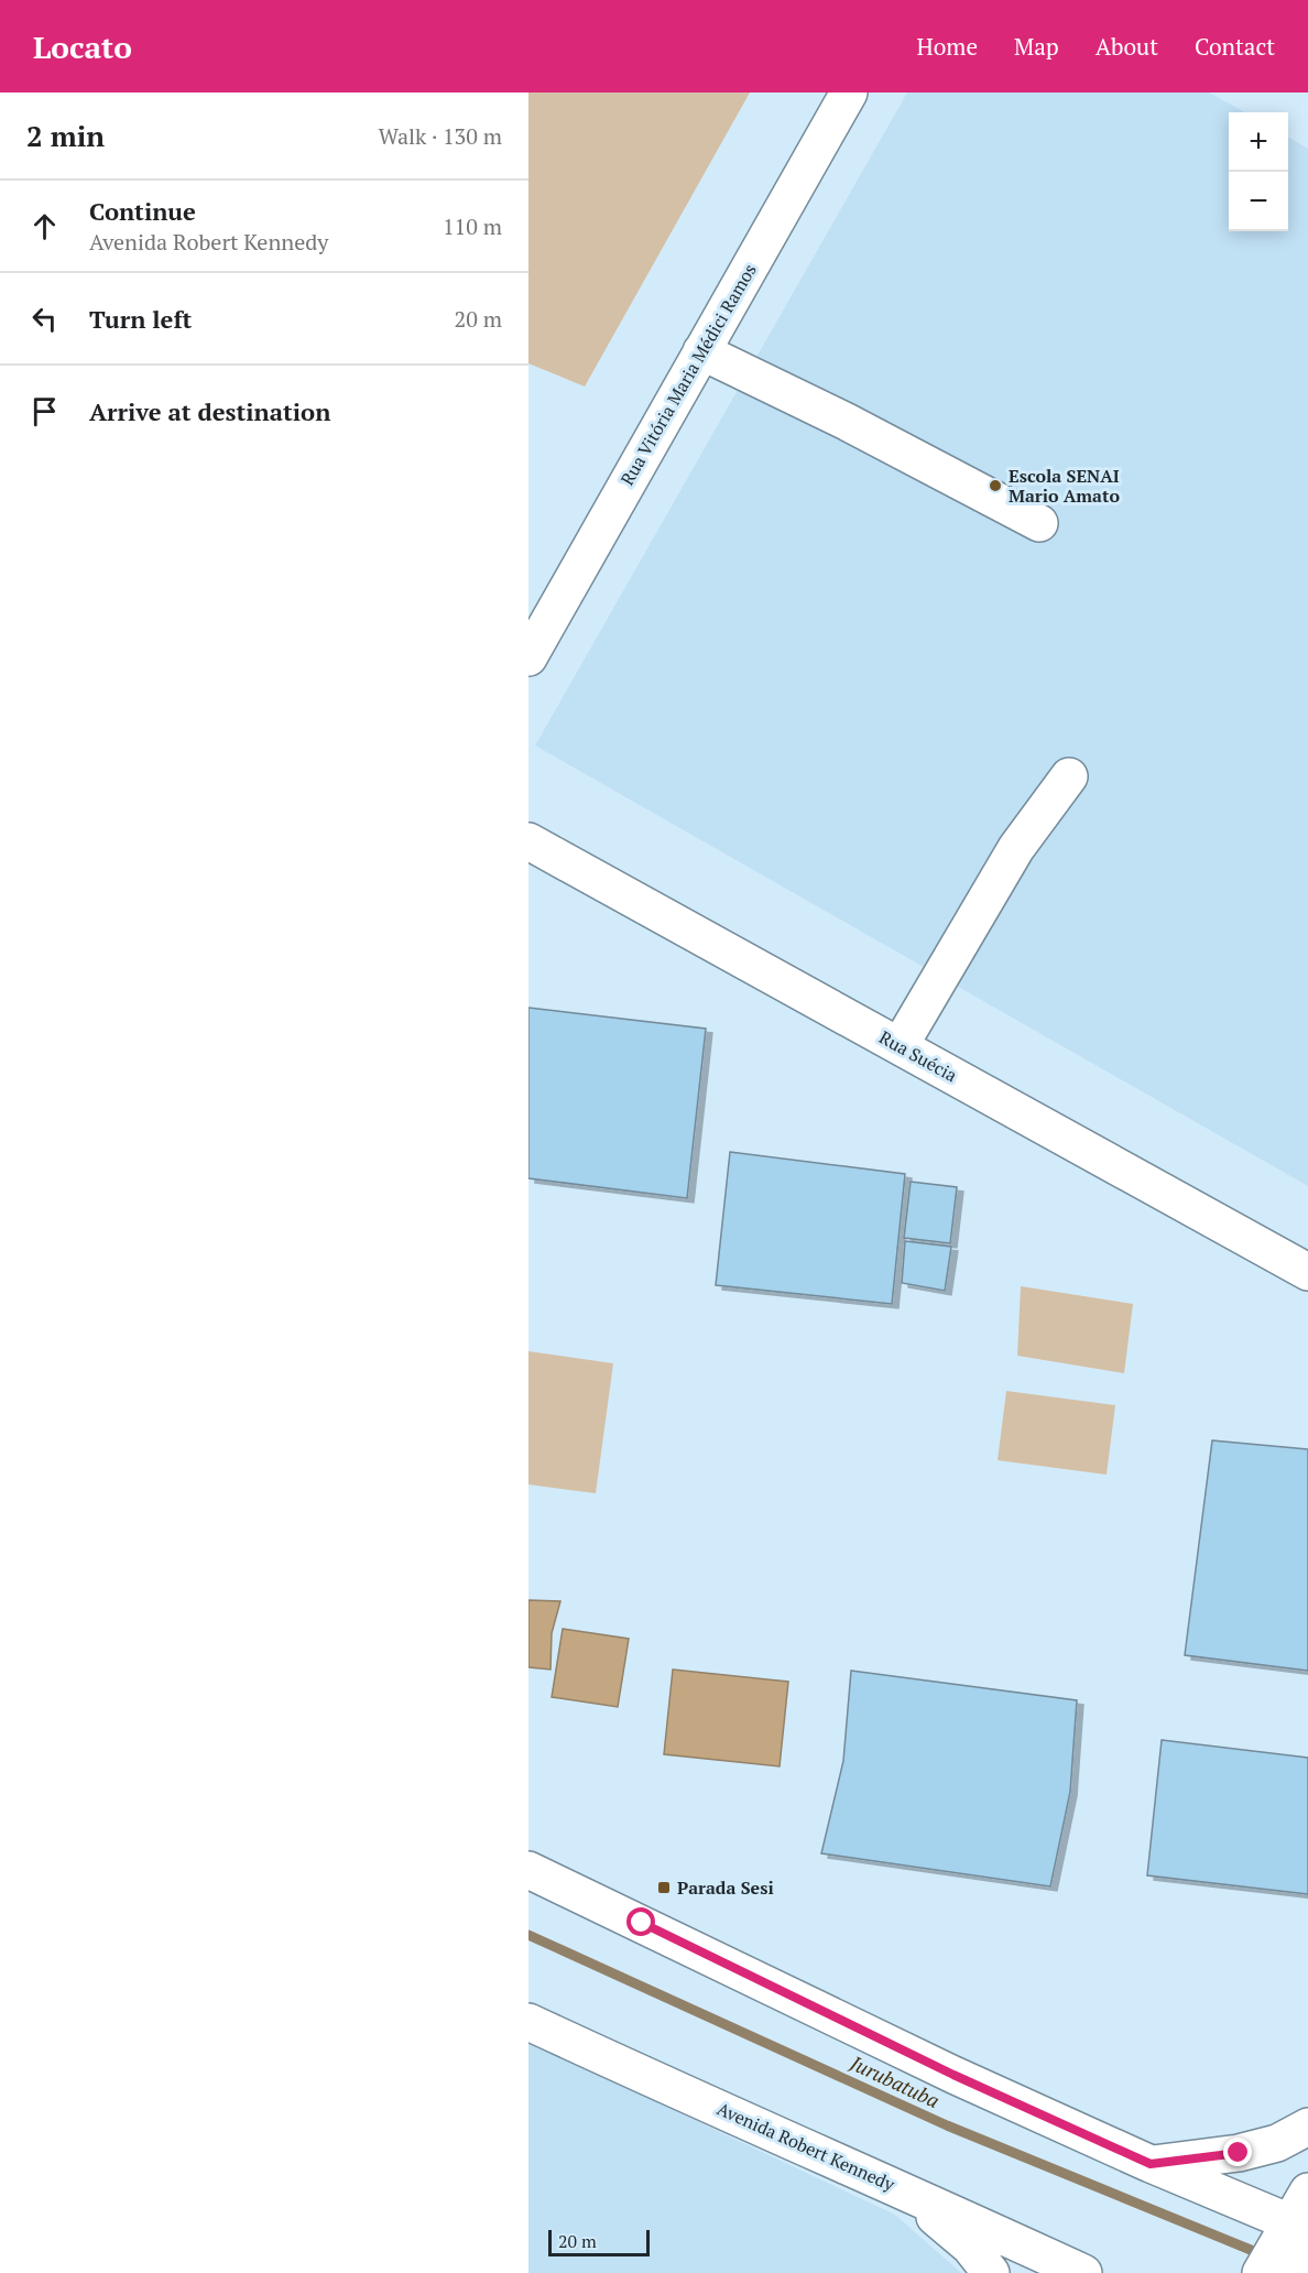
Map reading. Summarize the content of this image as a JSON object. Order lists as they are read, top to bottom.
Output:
{
  "streets": {
    "main road": ["Rua Vitória Maria Médici Ramos", "Rua Suécia", "Avenida Robert Kennedy"]
  },
  "water": ["Jurubatuba"],
  "places": {
    "other": ["Escola SENAI Mario Amato"],
    "transit": ["Parada Sesi"]
  },
  "scale_bar": "20 m",
  "page": {
    "header": "Locato",
    "nav": [
      "Home",
      "Map",
      "About",
      "Contact"
    ],
    "heading": ["2 min", "Walk · 130 m"],
    "map_buttons": ["+", "−"],
    "list": [
      ["Continue", "Avenida Robert Kennedy", "110 m"],
      ["Turn left", "20 m"],
      "Arrive at destination"
    ],
    "scale": "20 m"
  }
}
